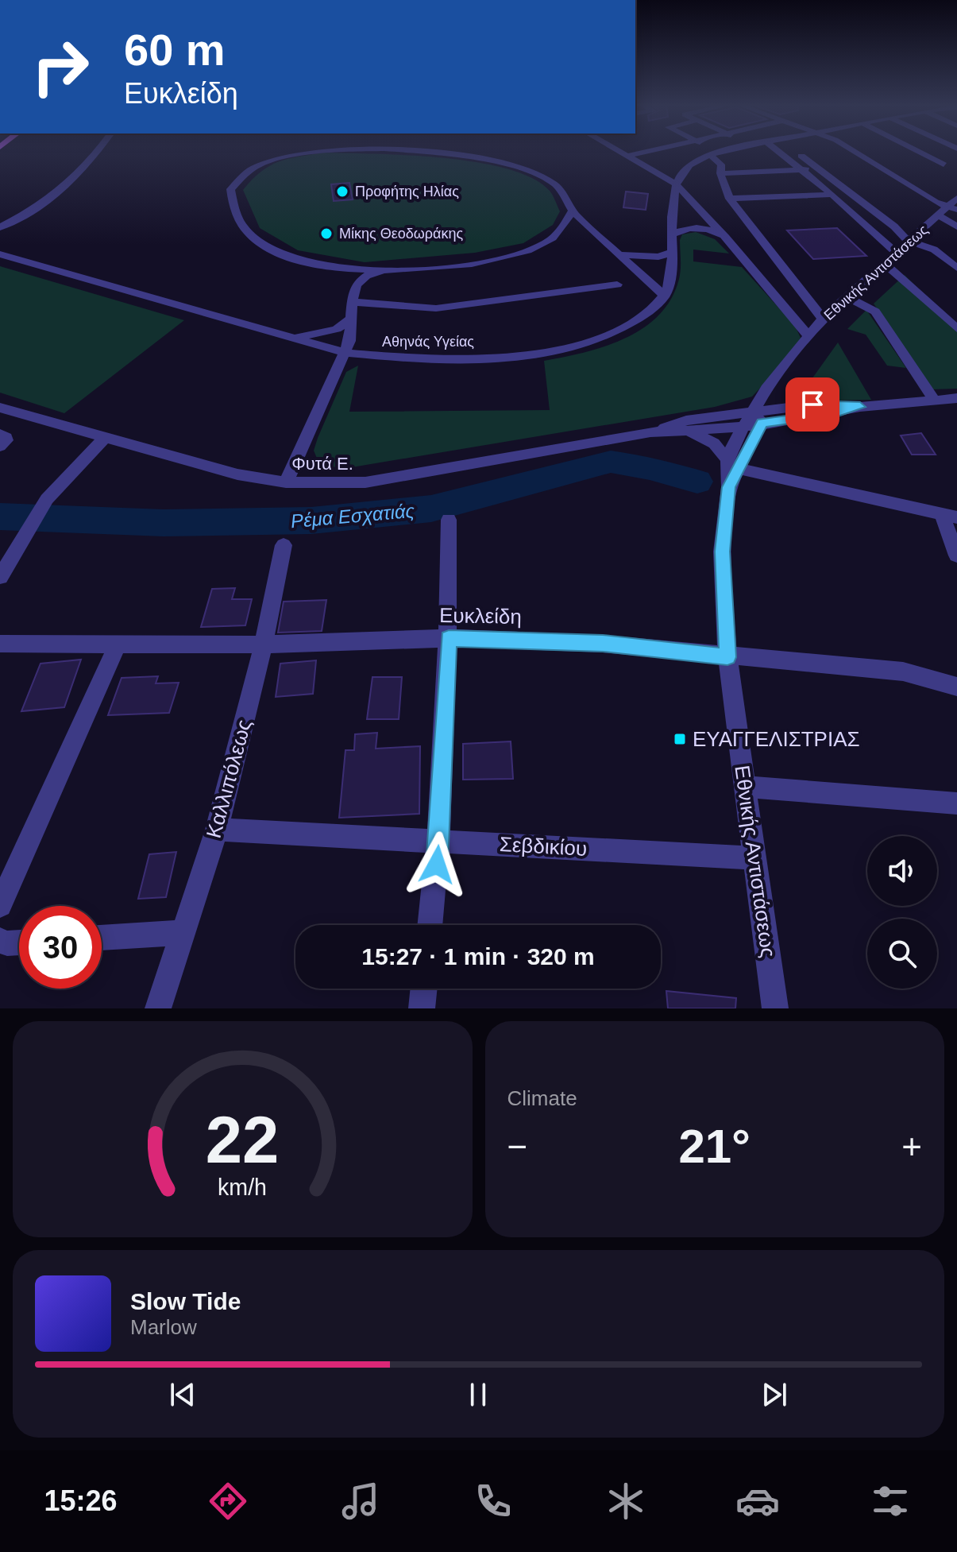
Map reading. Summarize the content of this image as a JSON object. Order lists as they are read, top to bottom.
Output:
{
  "streets": {
    "street": [
      "Εθνικής Αντιστάσεως",
      "Αθηνάς Υγείας",
      "Φυτά Ε.",
      "Ευκλείδη",
      "Καλλιπόλεως",
      "Σεβδικίου"
    ]
  },
  "crossings": [
    ["Εθνικής Αντιστάσεως", "Φυτά Ε."],
    ["Εθνικής Αντιστάσεως", "Ευκλείδη"],
    ["Εθνικής Αντιστάσεως", "Σεβδικίου"],
    ["Ευκλείδη", "Καλλιπόλεως"],
    ["Καλλιπόλεως", "Σεβδικίου"]
  ],
  "water": ["Ρέμα Εσχατιάς"],
  "places": {
    "other": ["Προφήτης Ηλίας", "Μίκης Θεοδωράκης"],
    "transit": ["ΕΥΑΓΓΕΛΙΣΤΡΙΑΣ"]
  },
  "page": {
    "turn": ["60 m", "Ευκλείδη"],
    "limit": "30",
    "trip": "15:27 · 1 min · 320 m",
    "tile": "Climate",
    "heat": ["−", "21°", "+"],
    "song": ["Slow Tide", "Marlow"],
    "tabs": "15:26",
    "gauge": ["22", "km/h"]
  }
}
